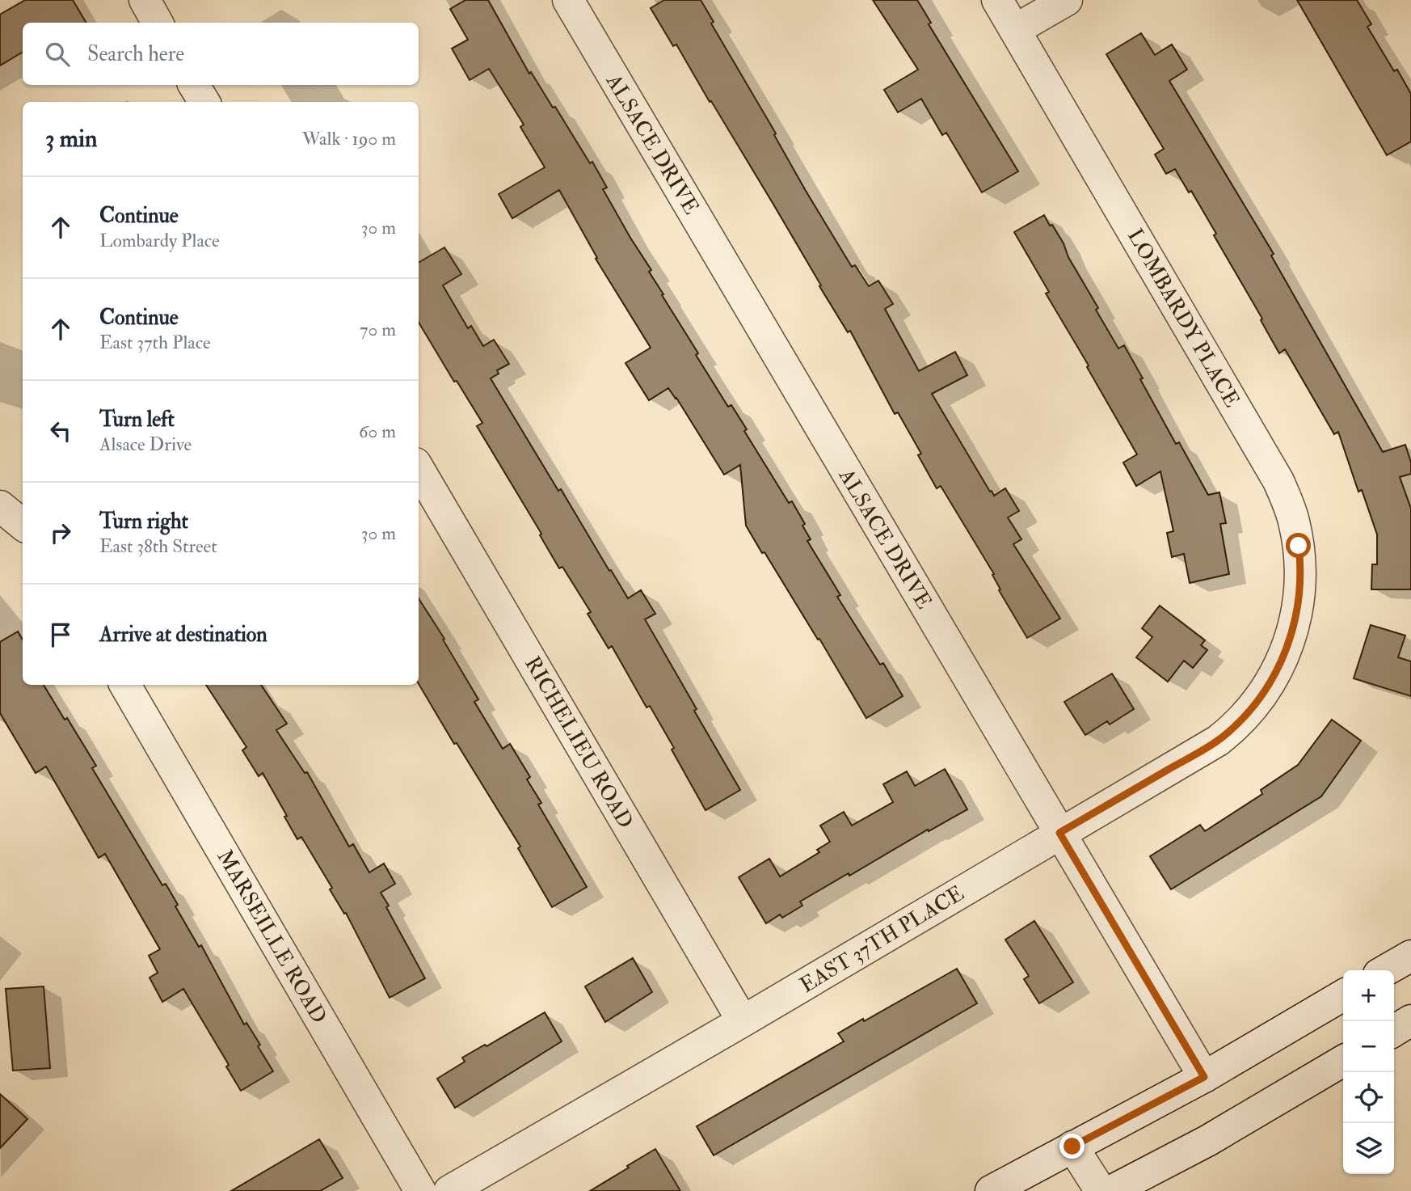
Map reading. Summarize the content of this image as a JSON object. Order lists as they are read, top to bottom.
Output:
{
  "streets": {
    "street": [
      "ALSACE DRIVE",
      "LOMBARDY PLACE",
      "RICHELIEU ROAD",
      "MARSEILLE ROAD",
      "EAST 37TH PLACE"
    ]
  },
  "crossings": [
    ["ALSACE DRIVE", "EAST 37TH PLACE"],
    ["LOMBARDY PLACE", "EAST 37TH PLACE"],
    ["RICHELIEU ROAD", "EAST 37TH PLACE"]
  ],
  "page": {
    "search": "Search here",
    "heading": ["3 min", "Walk · 190 m"],
    "list": [
      ["Continue", "Lombardy Place", "30 m"],
      ["Continue", "East 37th Place", "70 m"],
      ["Turn left", "Alsace Drive", "60 m"],
      ["Turn right", "East 38th Street", "30 m"],
      "Arrive at destination"
    ],
    "map_buttons": ["+", "−"]
  }
}
